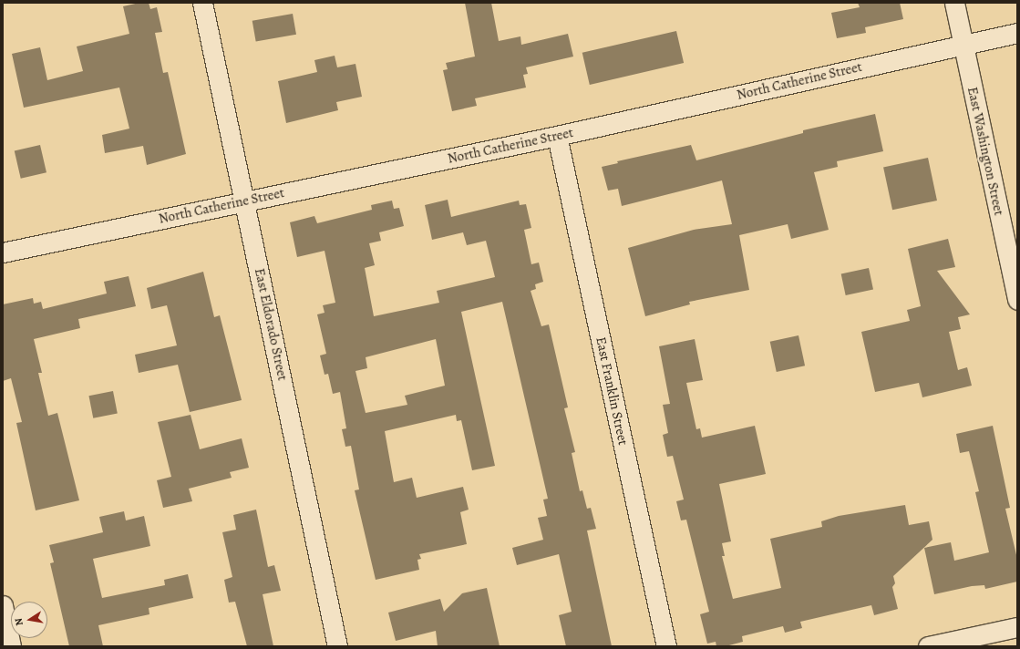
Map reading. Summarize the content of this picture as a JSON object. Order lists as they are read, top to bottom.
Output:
{
  "streets": {
    "street": [
      "North Catherine Street",
      "East Washington Street",
      "East Eldorado Street",
      "East Franklin Street"
    ]
  },
  "crossings": [
    ["North Catherine Street", "East Washington Street"],
    ["North Catherine Street", "East Eldorado Street"],
    ["North Catherine Street", "East Franklin Street"]
  ],
  "north": "left"
}
